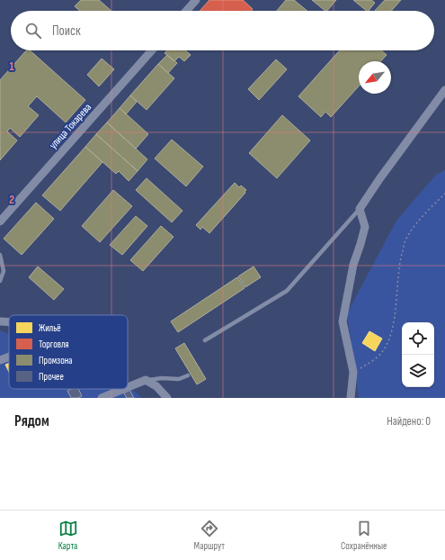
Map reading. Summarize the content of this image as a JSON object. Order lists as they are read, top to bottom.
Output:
{
  "streets": {
    "street": ["улица Токарева"]
  },
  "legend": [
    "Жильё",
    "Торговля",
    "Промзона",
    "Прочее"
  ],
  "north": "bottom left",
  "page": {
    "search": "Поиск",
    "heading": ["Рядом", "Найдено: 0"],
    "nav": ["Карта", "Маршрут", "Сохранённые"]
  },
  "grid": {
    "rows": ["1", "2"]
  }
}
